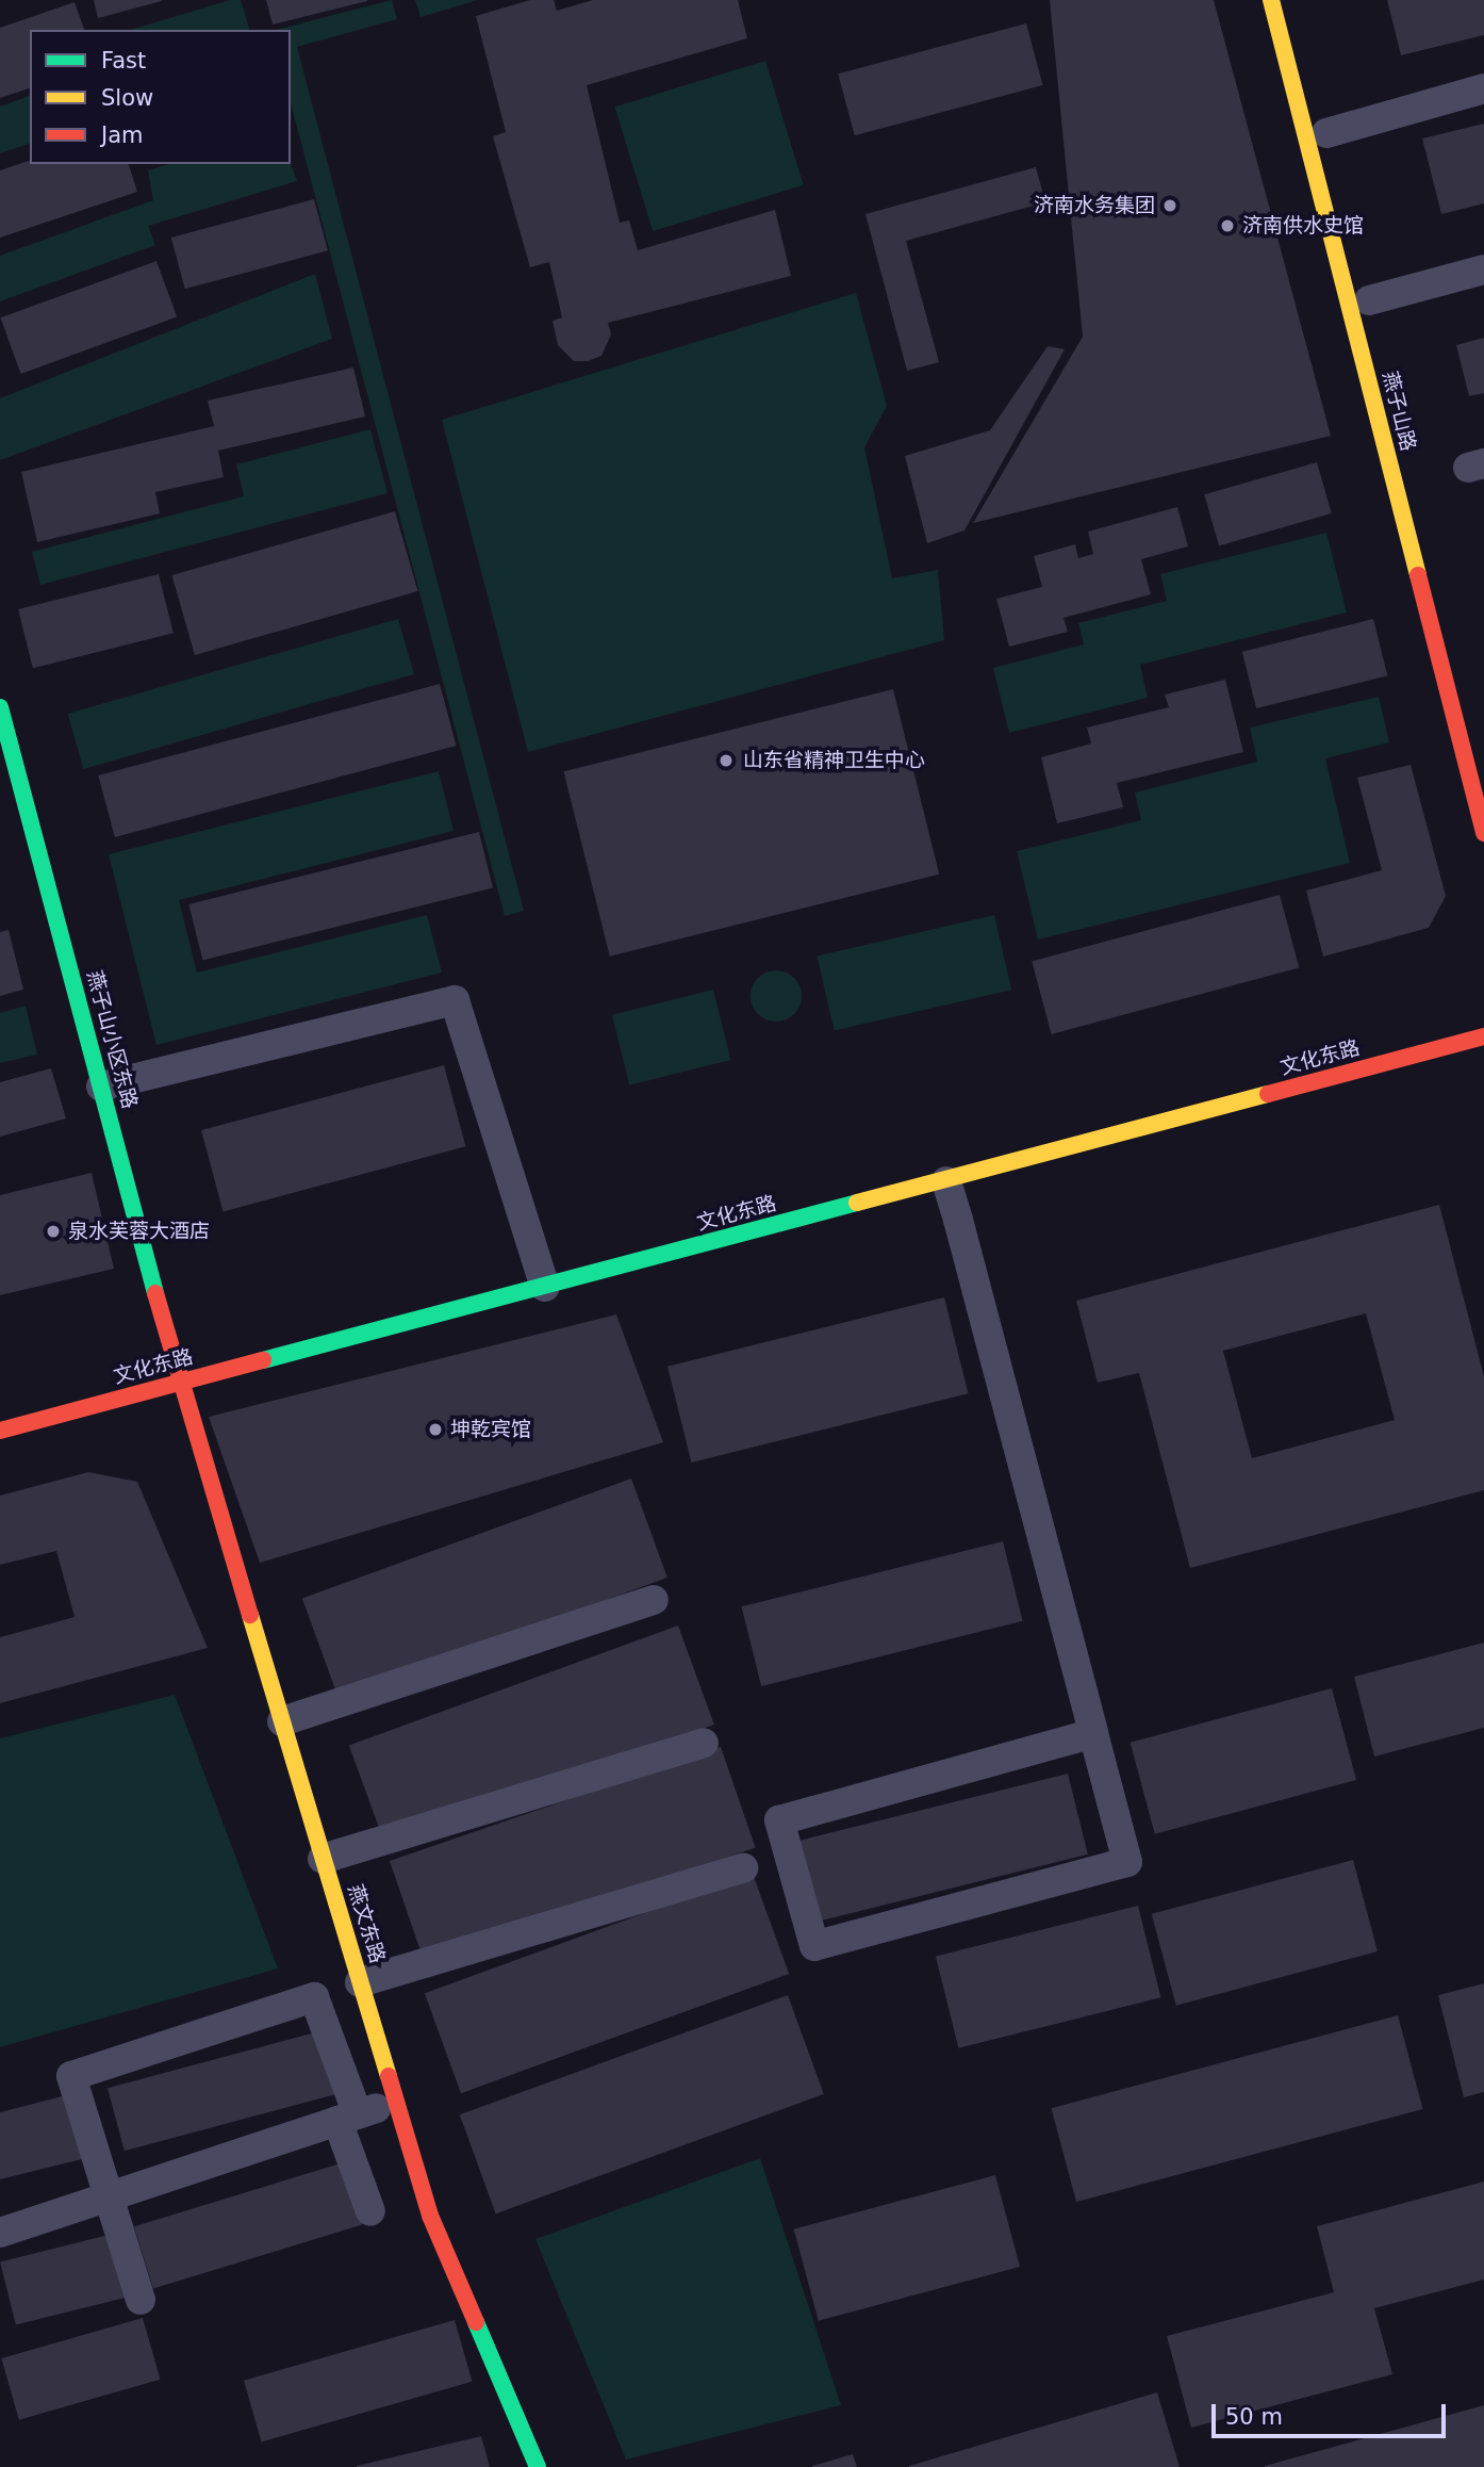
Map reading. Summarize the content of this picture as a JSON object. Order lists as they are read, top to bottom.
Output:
{
  "streets": {
    "street": [
      "燕子山路",
      "燕子山小区东路",
      "文化东路",
      "燕文东路"
    ]
  },
  "crossings": [
    ["燕子山小区东路", "文化东路"],
    ["燕子山小区东路", "燕文东路"],
    ["文化东路", "燕文东路"]
  ],
  "places": [
    "济南水务集团",
    "济南供水史馆",
    "山东省精神卫生中心",
    "泉水芙蓉大酒店",
    "坤乾宾馆"
  ],
  "legend": ["Fast", "Slow", "Jam"],
  "scale_bar": "50 m"
}
